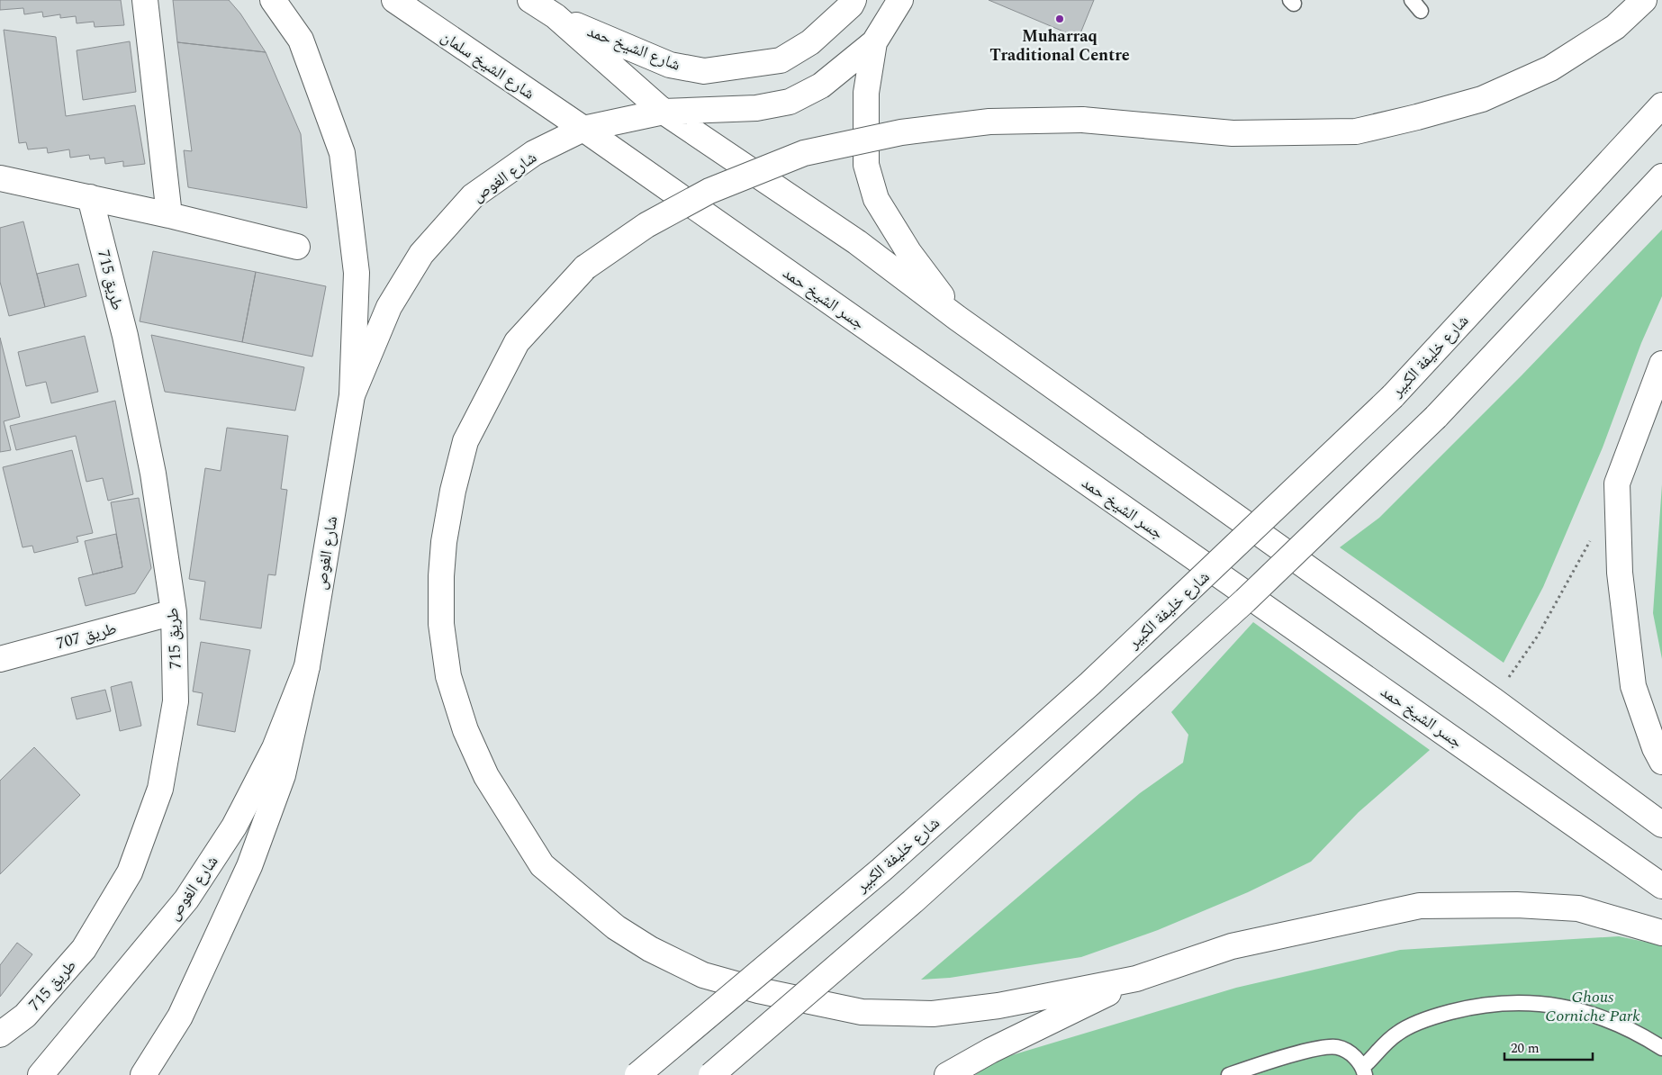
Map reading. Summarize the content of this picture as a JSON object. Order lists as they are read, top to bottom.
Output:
{
  "streets": {
    "main road": [
      "شارع الشيخ حمد",
      "شارع الشيخ سلمان",
      "شارع الغوص",
      "طريق 715",
      "جسر الشيخ حمد",
      "شارع خليفة الكبير",
      "طريق 707"
    ]
  },
  "crossings": [
    ["شارع الشيخ سلمان", "شارع الغوص"],
    ["شارع الشيخ سلمان", "جسر الشيخ حمد"],
    ["شارع الغوص", "جسر الشيخ حمد"],
    ["طريق 715", "طريق 707"]
  ],
  "parks": ["Ghous Corniche Park"],
  "places": ["Muharraq Traditional Centre"],
  "scale_bar": "20 m"
}
